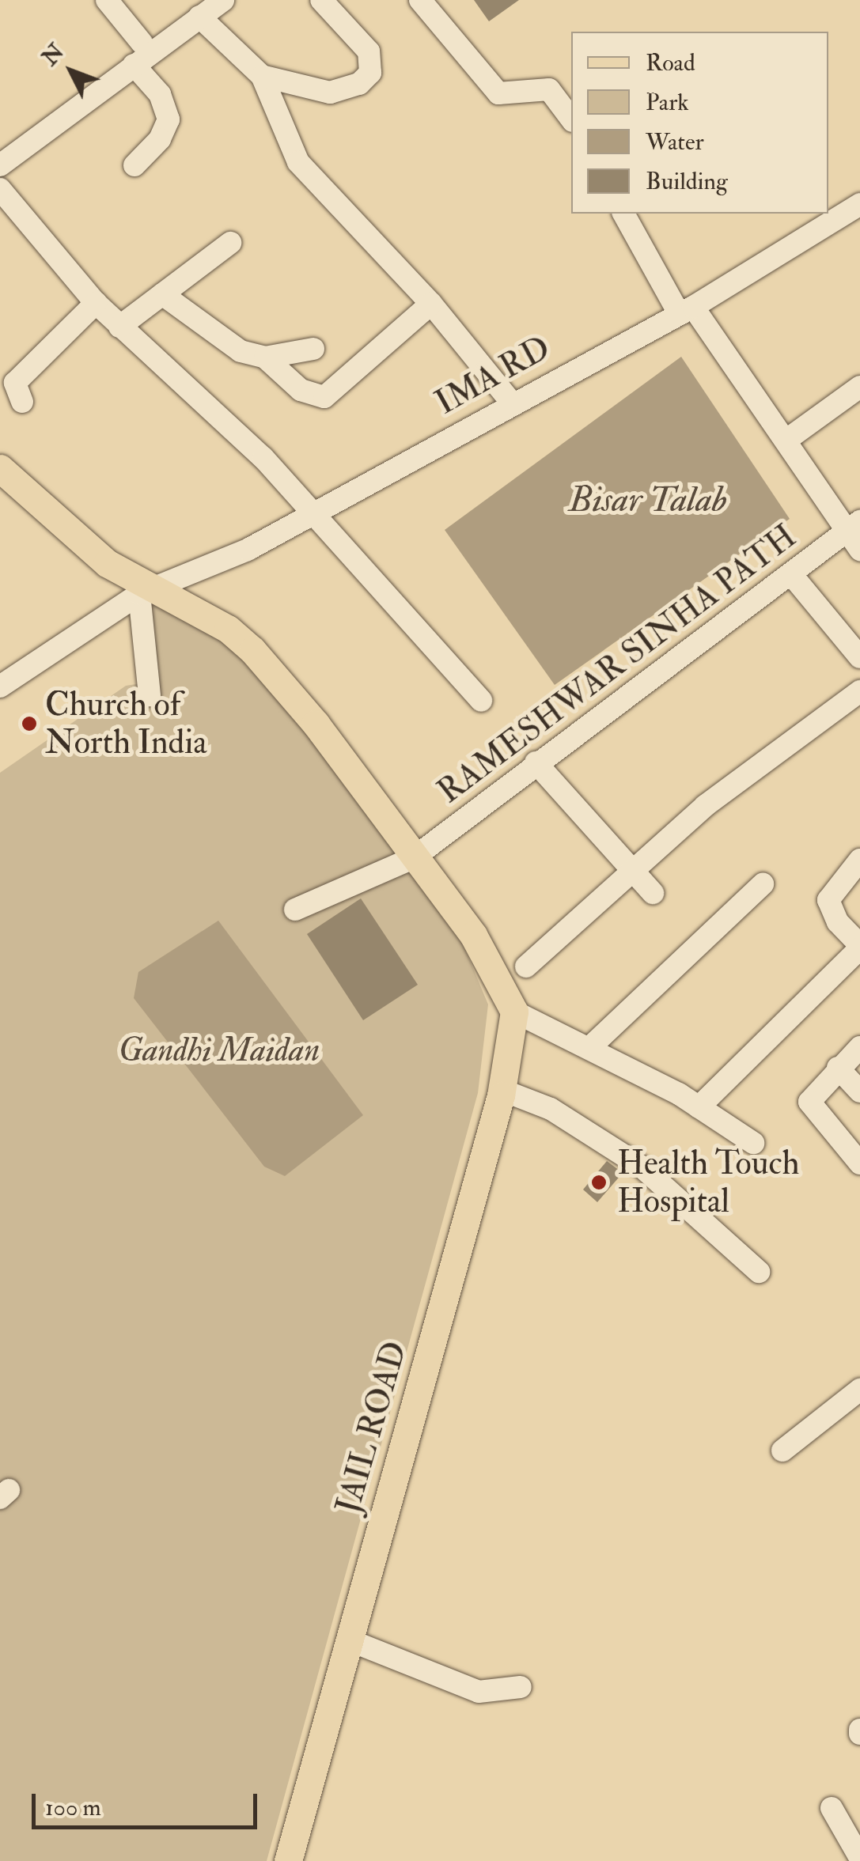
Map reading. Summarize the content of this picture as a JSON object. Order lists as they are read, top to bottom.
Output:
{
  "streets": {
    "main road": ["JAIL ROAD"],
    "street": ["IMA RD", "RAMESHWAR SINHA PATH"]
  },
  "water": ["Bisar Talab"],
  "parks": ["Gandhi Maidan"],
  "places": ["Church of North India", "Health Touch Hospital"],
  "legend": [
    "Road",
    "Park",
    "Water",
    "Building"
  ],
  "scale_bar": "100 m",
  "north": "top left"
}
